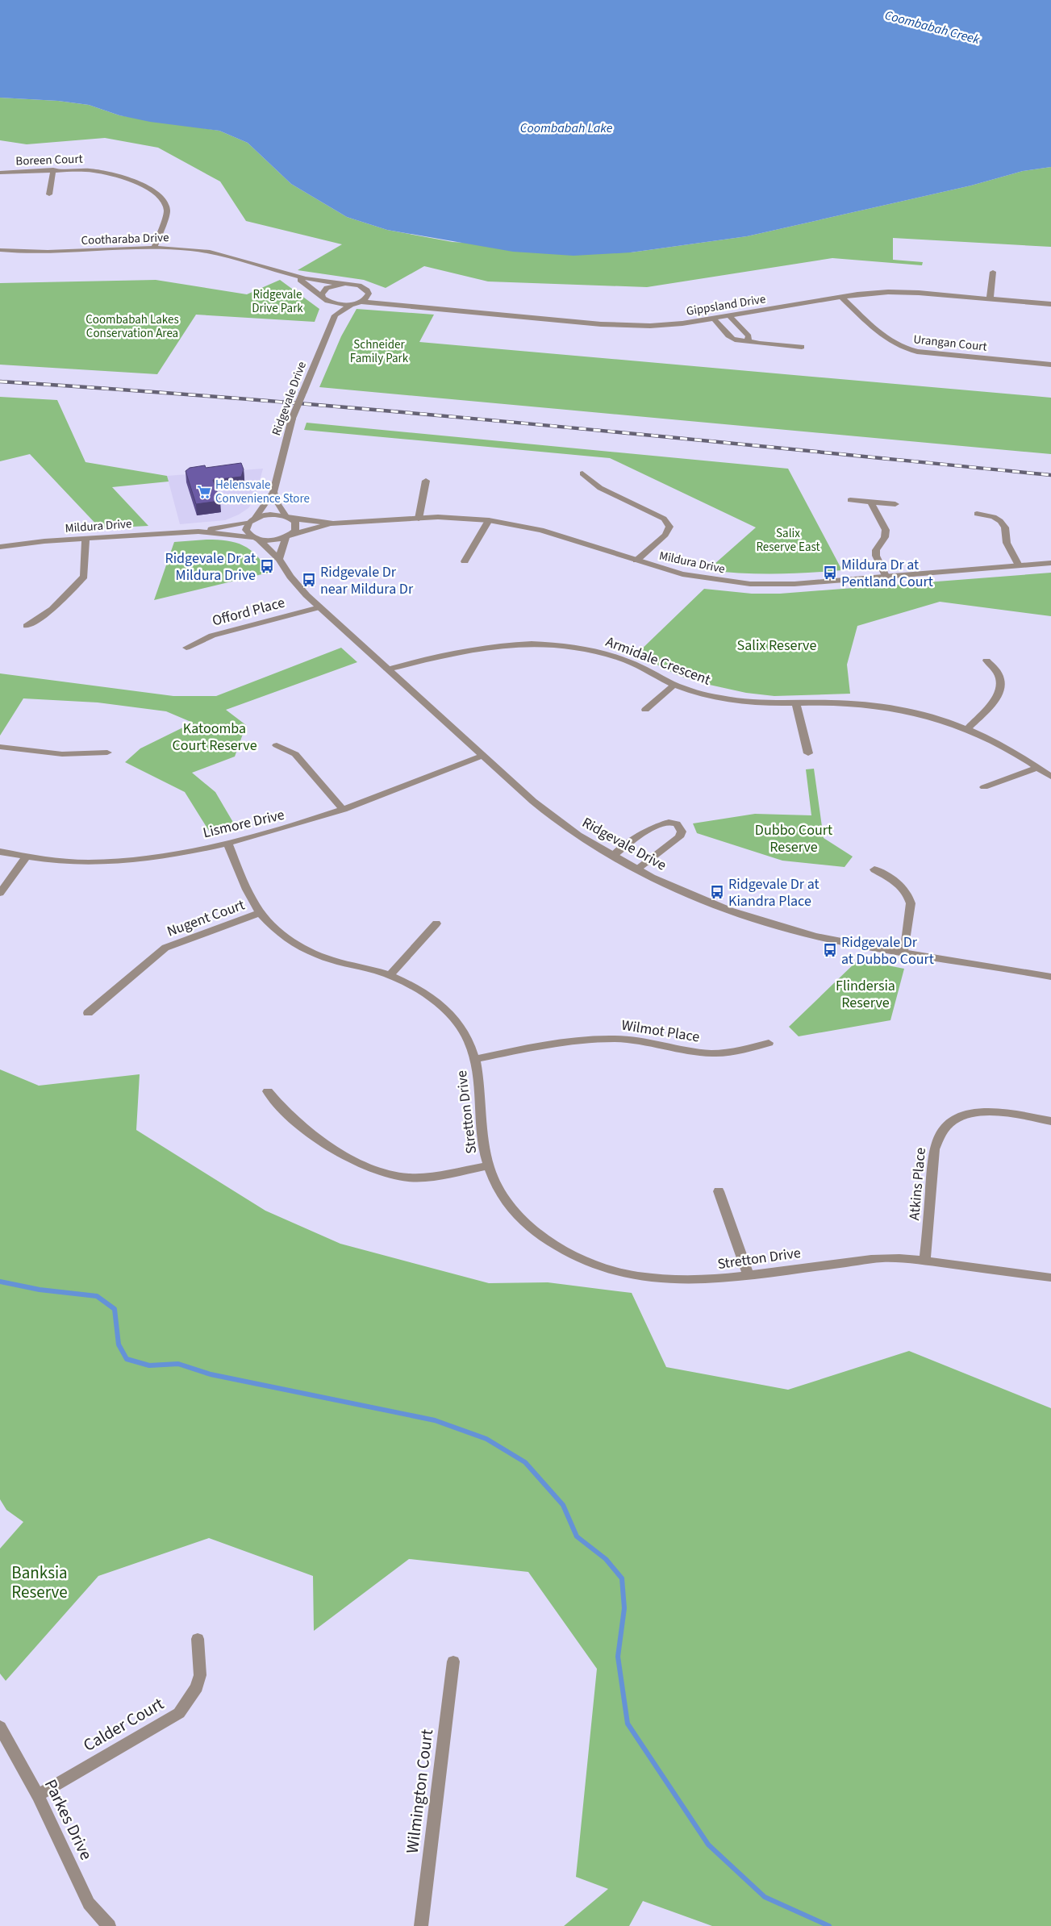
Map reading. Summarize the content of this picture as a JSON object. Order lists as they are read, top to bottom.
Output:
{
  "streets": {
    "street": [
      "Boreen Court",
      "Cootharaba Drive",
      "Gippsland Drive",
      "Urangan Court",
      "Ridgevale Drive",
      "Mildura Drive",
      "Offord Place",
      "Armidale Crescent",
      "Lismore Drive",
      "Nugent Court",
      "Wilmot Place",
      "Stretton Drive",
      "Atkins Place",
      "Calder Court",
      "Wilmington Court",
      "Parkes Drive"
    ]
  },
  "crossings": [
    ["Boreen Court", "Cootharaba Drive"],
    ["Cootharaba Drive", "Gippsland Drive"],
    ["Gippsland Drive", "Urangan Court"],
    ["Ridgevale Drive", "Mildura Drive"],
    ["Ridgevale Drive", "Offord Place"],
    ["Ridgevale Drive", "Armidale Crescent"],
    ["Ridgevale Drive", "Lismore Drive"],
    ["Lismore Drive", "Stretton Drive"],
    ["Nugent Court", "Stretton Drive"],
    ["Wilmot Place", "Stretton Drive"],
    ["Stretton Drive", "Atkins Place"],
    ["Calder Court", "Parkes Drive"]
  ],
  "water": ["Coombabah Creek", "Coombabah Lake"],
  "parks": [
    "Ridgevale Drive Park",
    "Coombabah Lakes Conservation Area",
    "Schneider Family Park",
    "Salix Reserve East",
    "Salix Reserve",
    "Katoomba Court Reserve",
    "Dubbo Court Reserve",
    "Flindersia Reserve",
    "Banksia Reserve"
  ],
  "places": {
    "supermarket": ["Helensvale Convenience Store"],
    "bus stop": [
      "Ridgevale Dr at Mildura Drive",
      "Mildura Dr at Pentland Court",
      "Ridgevale Dr near Mildura Dr",
      "Ridgevale Dr at Kiandra Place",
      "Ridgevale Dr at Dubbo Court"
    ]
  }
}
